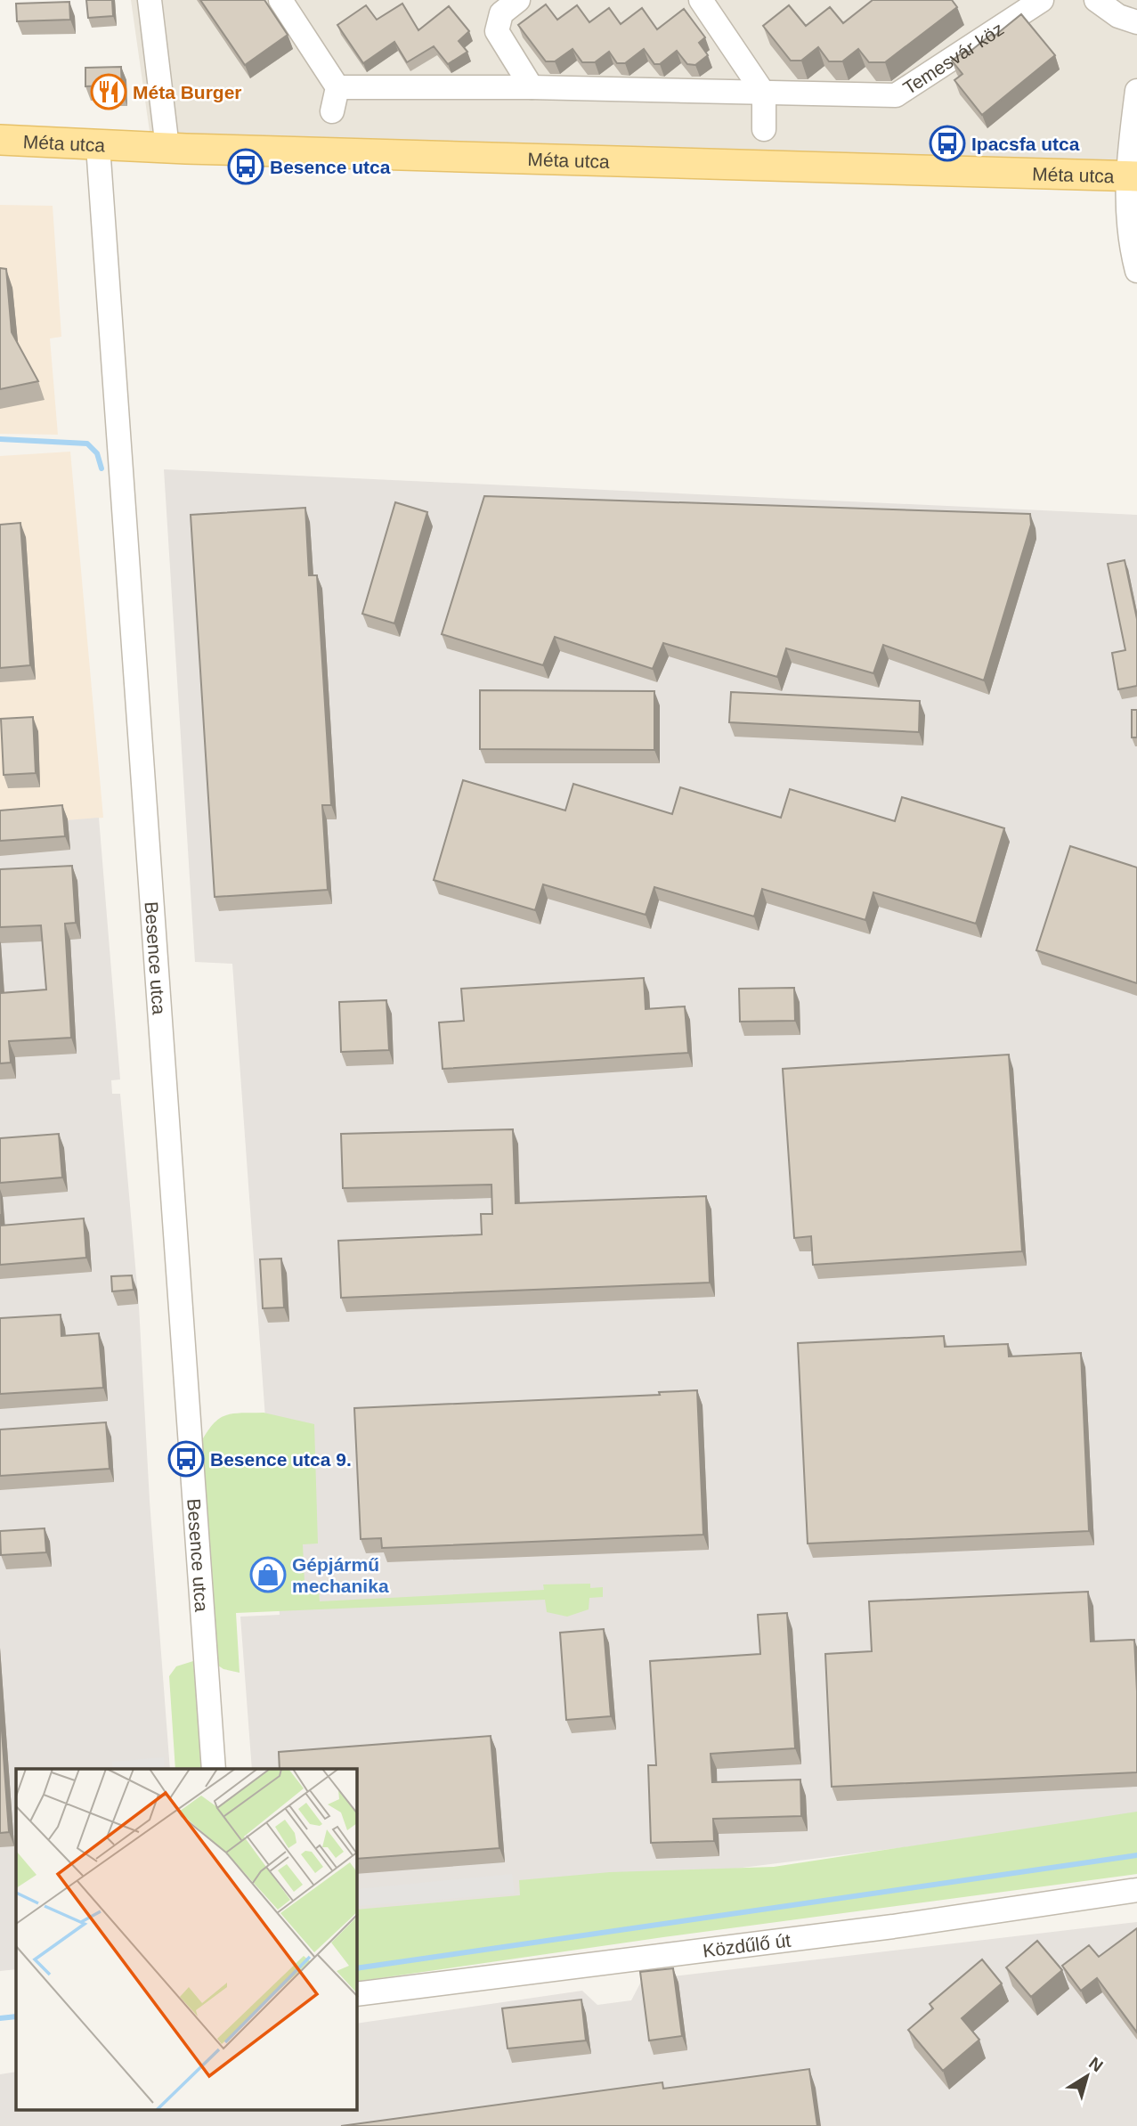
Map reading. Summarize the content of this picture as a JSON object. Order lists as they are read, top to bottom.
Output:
{
  "streets": {
    "main road": ["Méta utca"],
    "street": ["Temesvár köz", "Besence utca", "Közdűlő út"]
  },
  "crossings": [
    ["Méta utca", "Besence utca"]
  ],
  "places": {
    "restaurant": ["Méta Burger"],
    "bus stop": ["Ipacsfa utca", "Besence utca", "Besence utca 9."],
    "shop": ["Gépjármű mechanika"]
  },
  "north": "top right"
}
